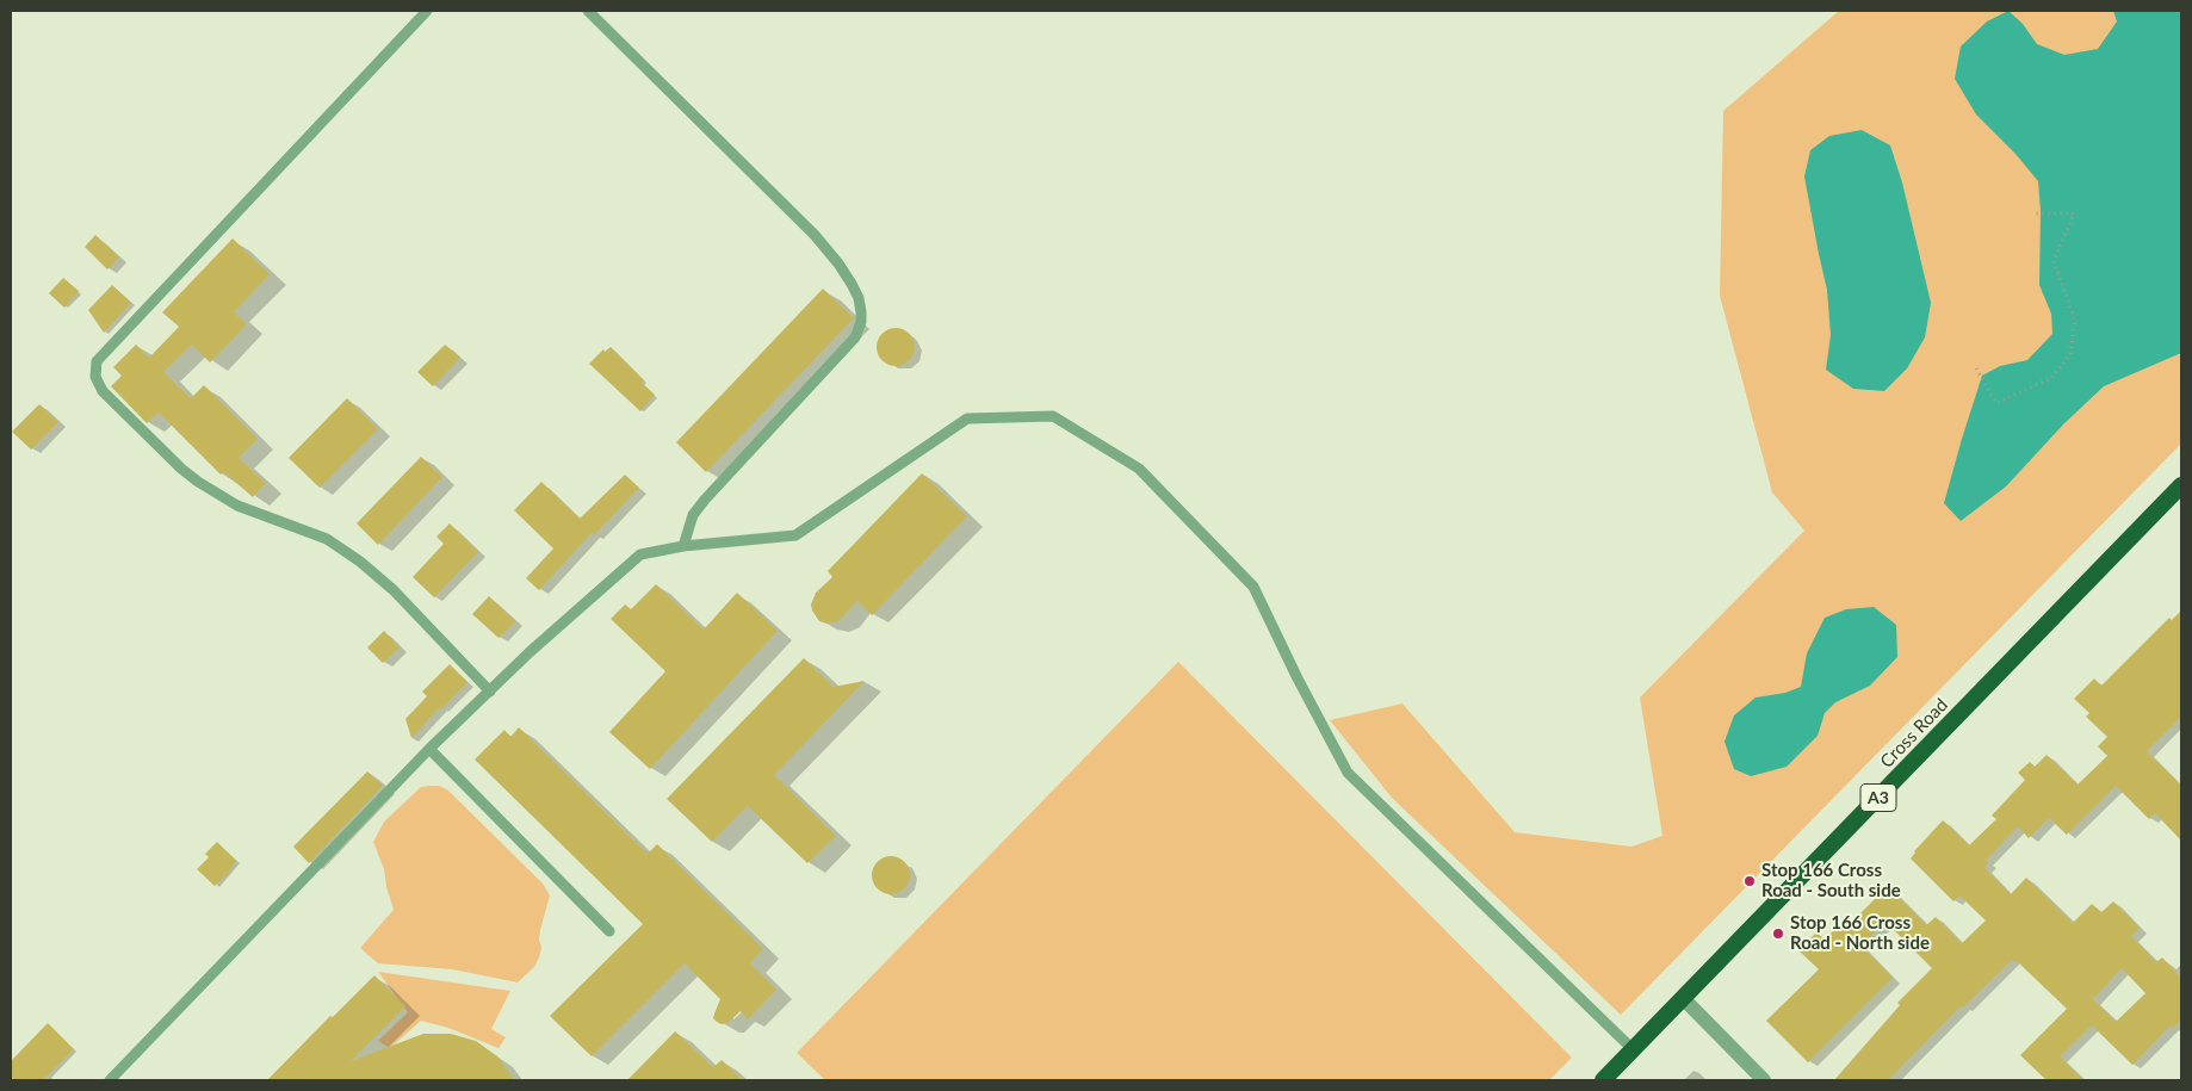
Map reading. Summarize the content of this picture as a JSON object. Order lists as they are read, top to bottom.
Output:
{
  "streets": {
    "highway": ["Cross Road", "A3"]
  },
  "places": ["Stop 166 Cross Road - South side", "Stop 166 Cross Road - North side"]
}
